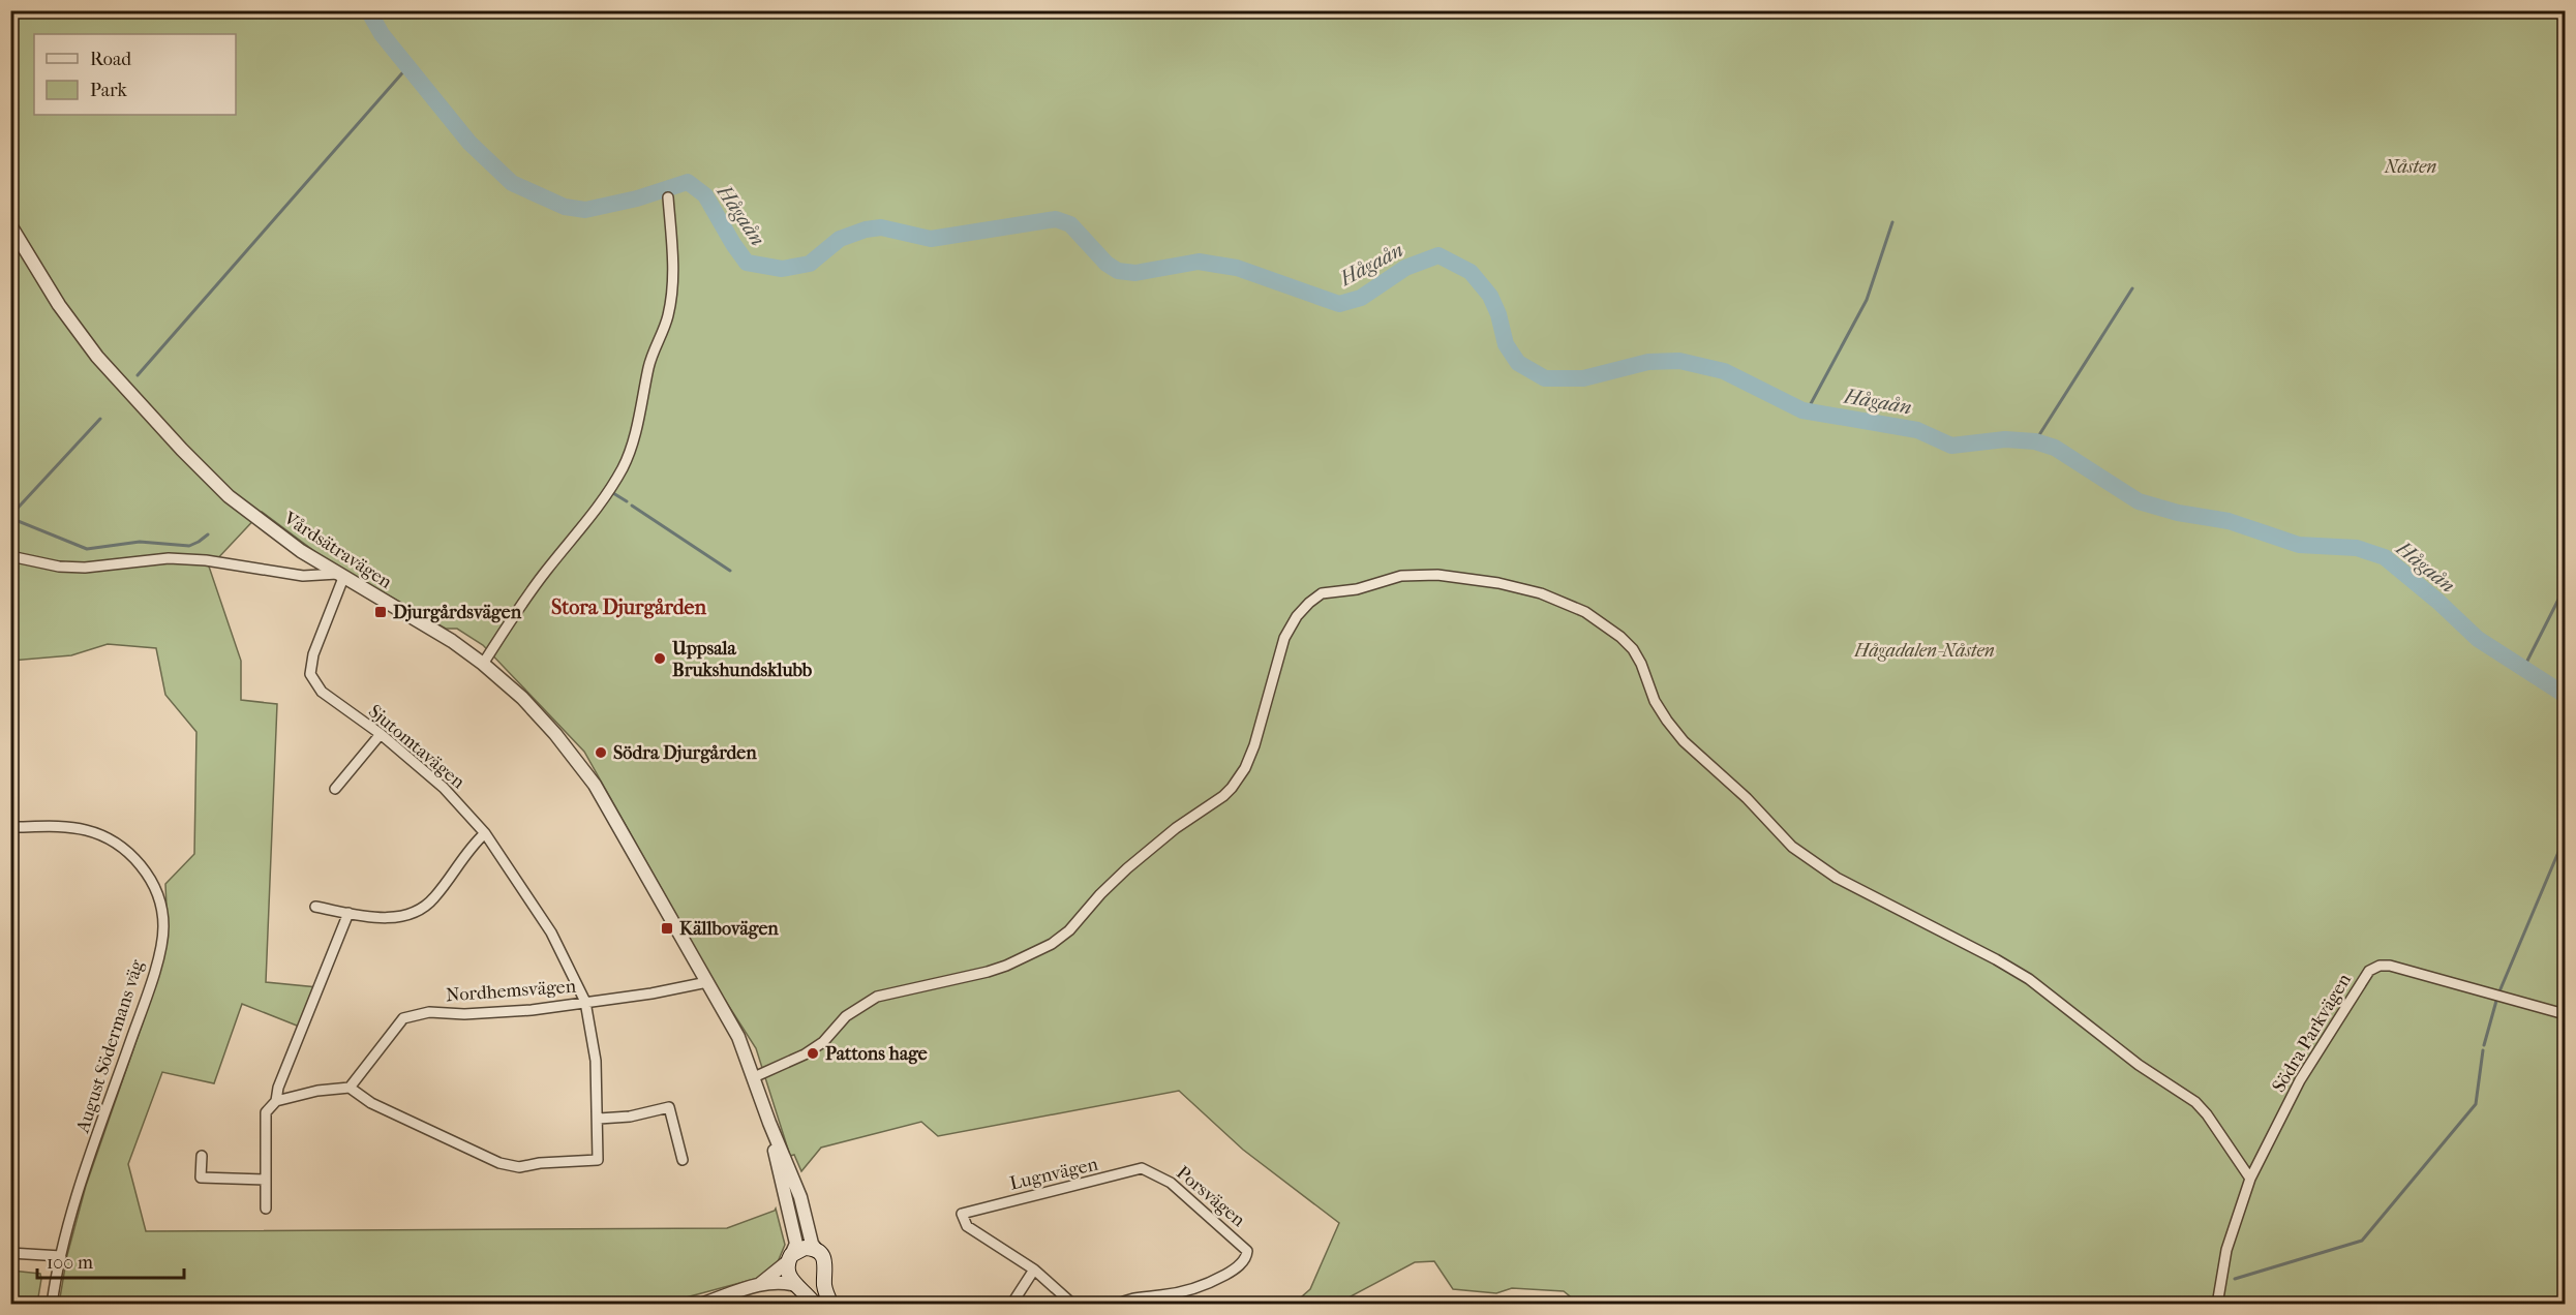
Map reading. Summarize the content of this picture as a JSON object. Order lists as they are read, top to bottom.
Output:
{
  "streets": {
    "street": [
      "Vårdsätravägen",
      "Sjutomtavägen",
      "Nordhemsvägen",
      "Södra Parkvägen",
      "August Södermans väg",
      "Lugnvägen",
      "Porsvägen"
    ]
  },
  "crossings": [
    ["Vårdsätravägen", "Sjutomtavägen"],
    ["Vårdsätravägen", "Nordhemsvägen"],
    ["Sjutomtavägen", "Nordhemsvägen"],
    ["Lugnvägen", "Porsvägen"]
  ],
  "districts": ["Stora Djurgården"],
  "water": ["Hågaån"],
  "parks": ["Nåsten", "Hågadalen-Nåsten"],
  "places": {
    "transit": ["Djurgårdsvägen", "Källbovägen"],
    "other": ["Uppsala Brukshundsklubb", "Södra Djurgården", "Pattons hage"]
  },
  "legend": ["Road", "Park"],
  "scale_bar": "100 m"
}
